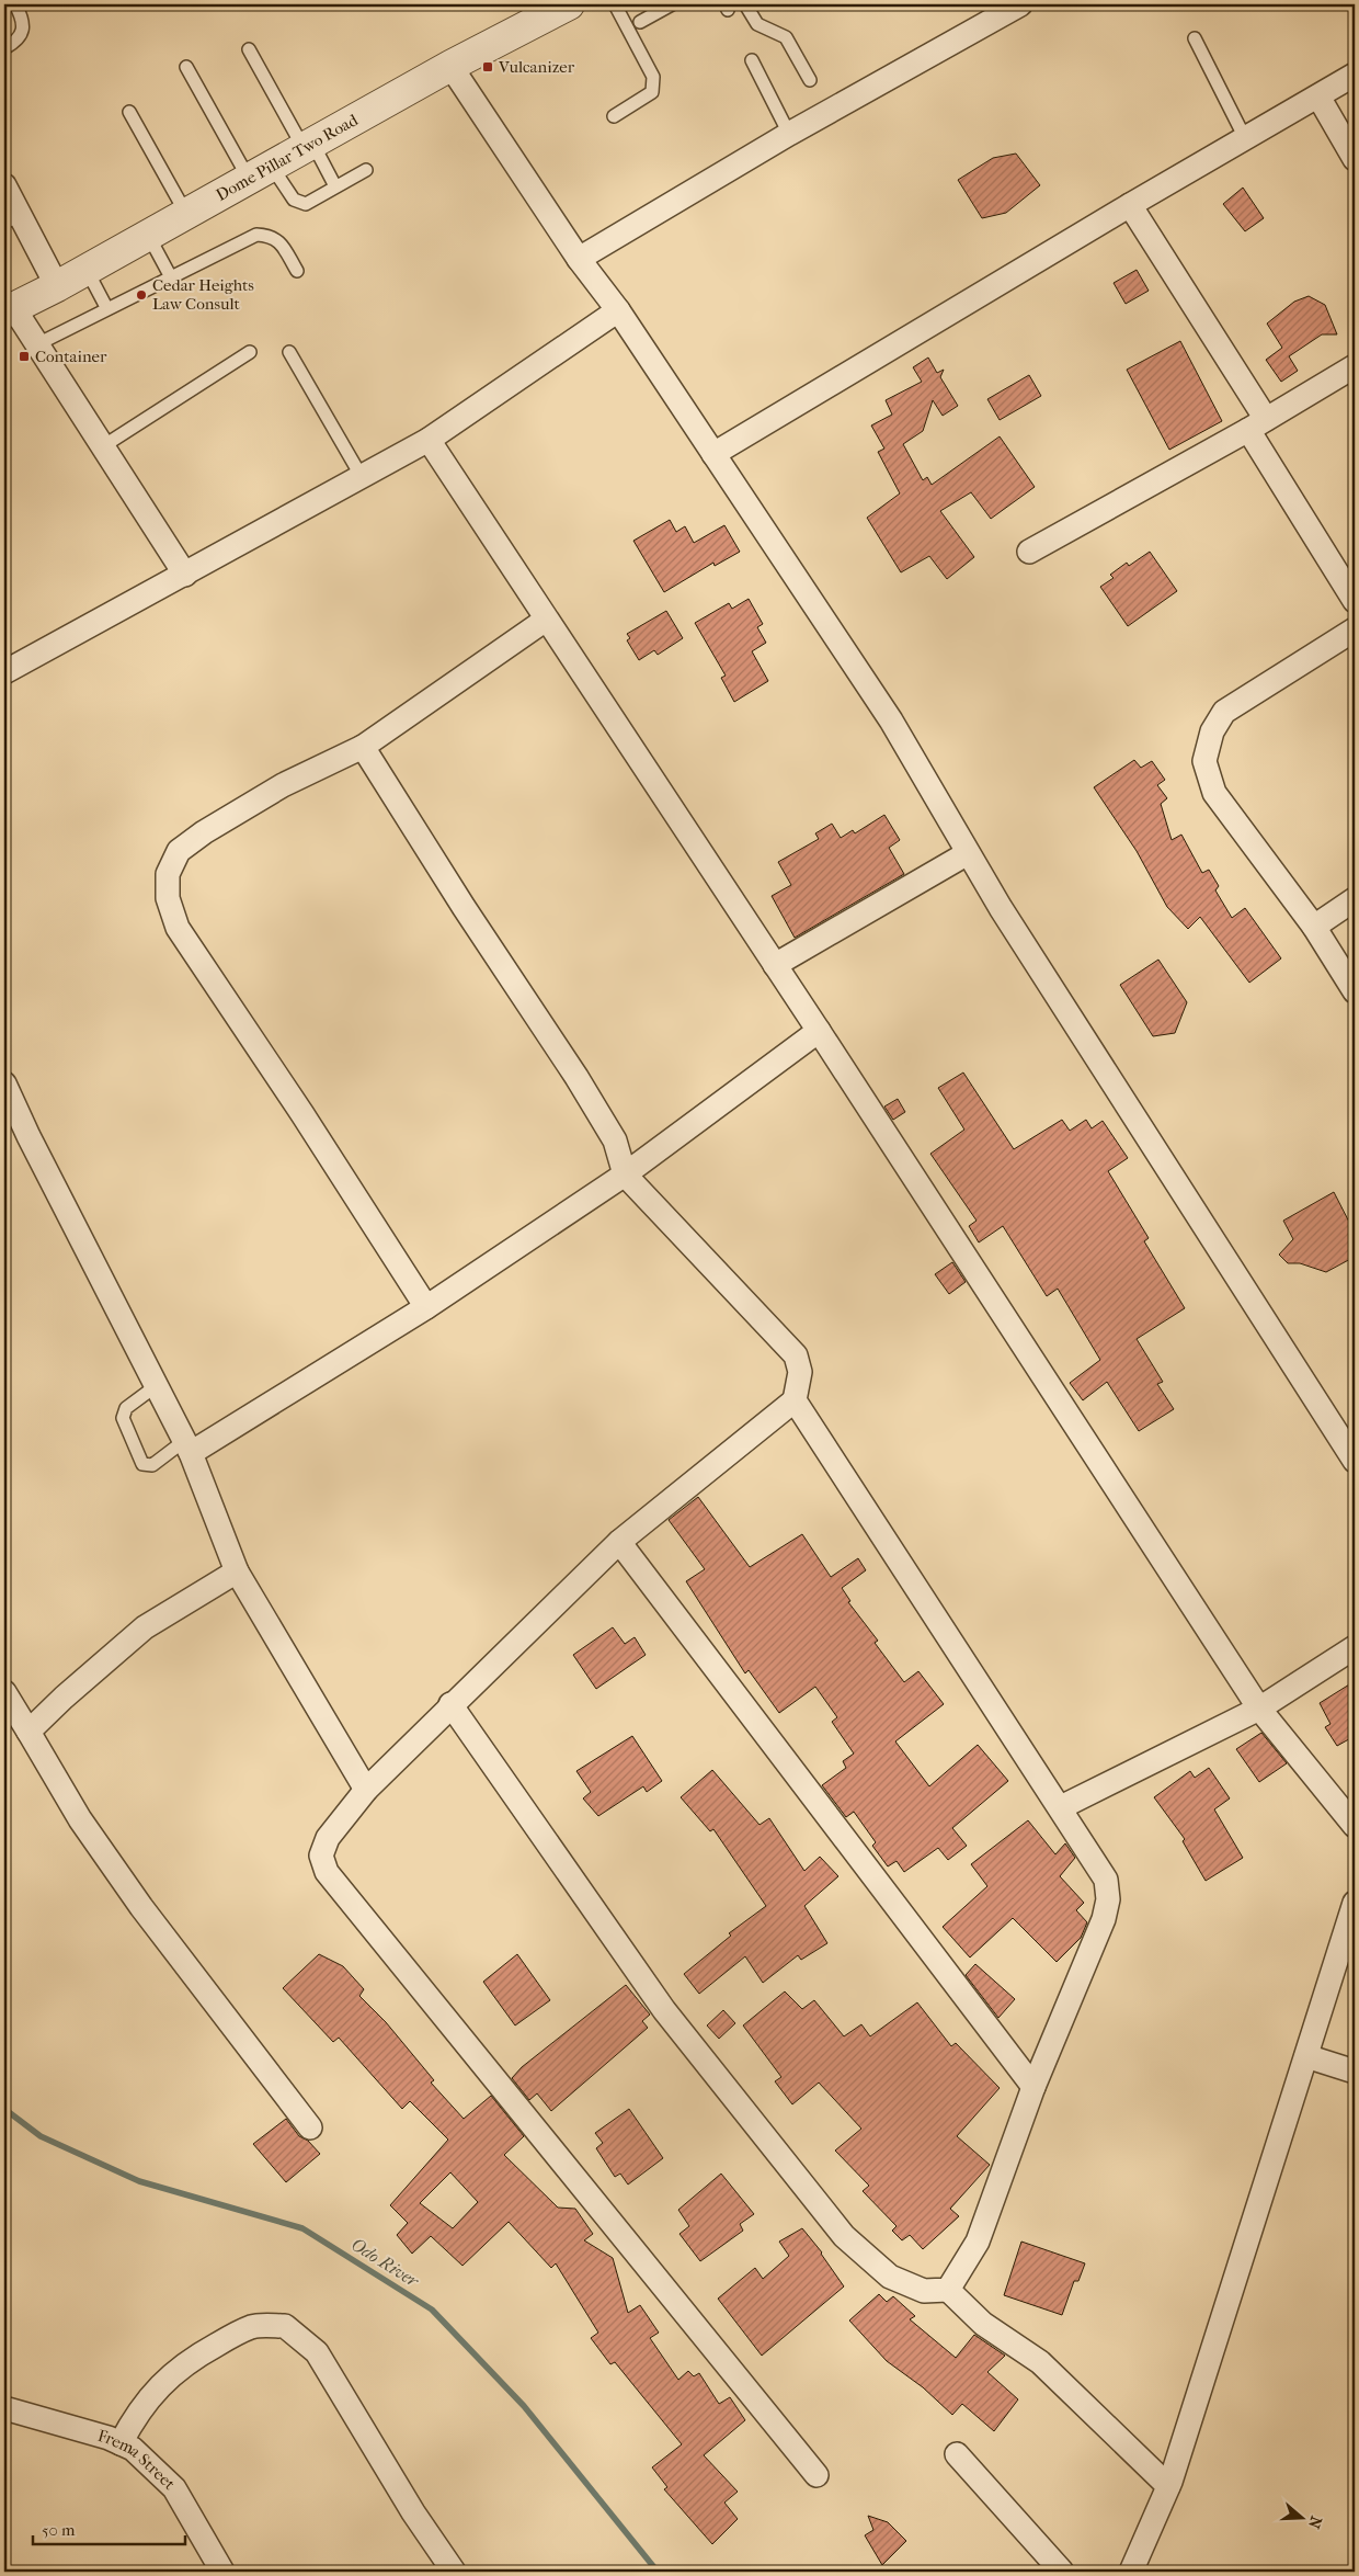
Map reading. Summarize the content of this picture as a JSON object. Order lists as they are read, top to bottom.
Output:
{
  "streets": {
    "street": ["Dome Pillar Two Road", "Frema Street"]
  },
  "water": ["Odo River"],
  "places": {
    "transit": ["Vulcanizer", "Container"],
    "other": ["Cedar Heights Law Consult"]
  },
  "scale_bar": "50 m",
  "north": "right"
}
